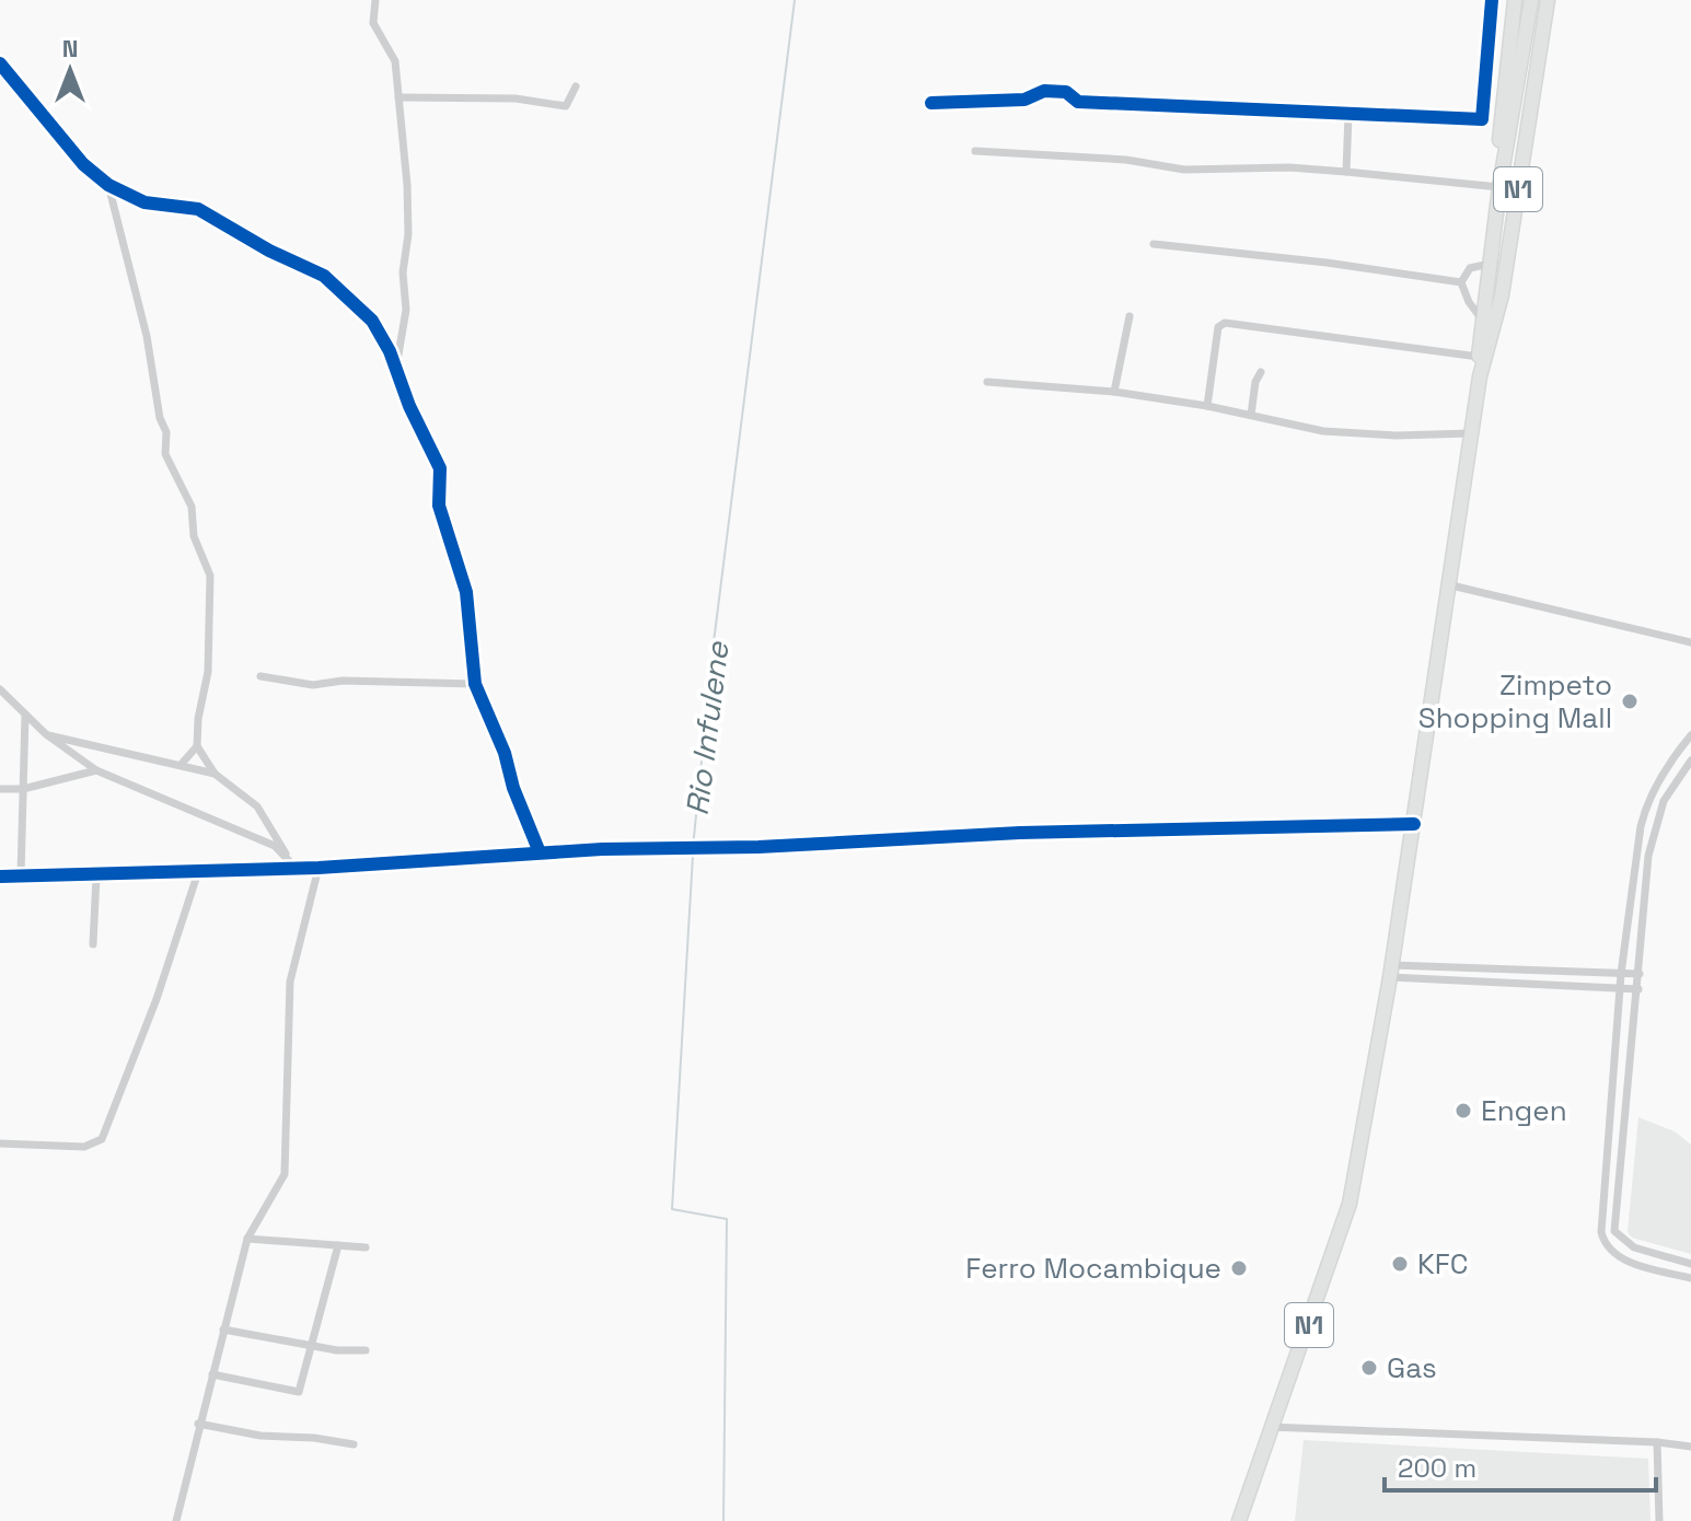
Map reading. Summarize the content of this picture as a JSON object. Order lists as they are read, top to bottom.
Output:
{
  "streets": {
    "highway": ["N1"]
  },
  "water": ["Rio Infulene"],
  "places": [
    "Zimpeto Shopping Mall",
    "Engen",
    "KFC",
    "Ferro Mocambique",
    "Gas"
  ],
  "scale_bar": "200 m",
  "north": "top"
}
